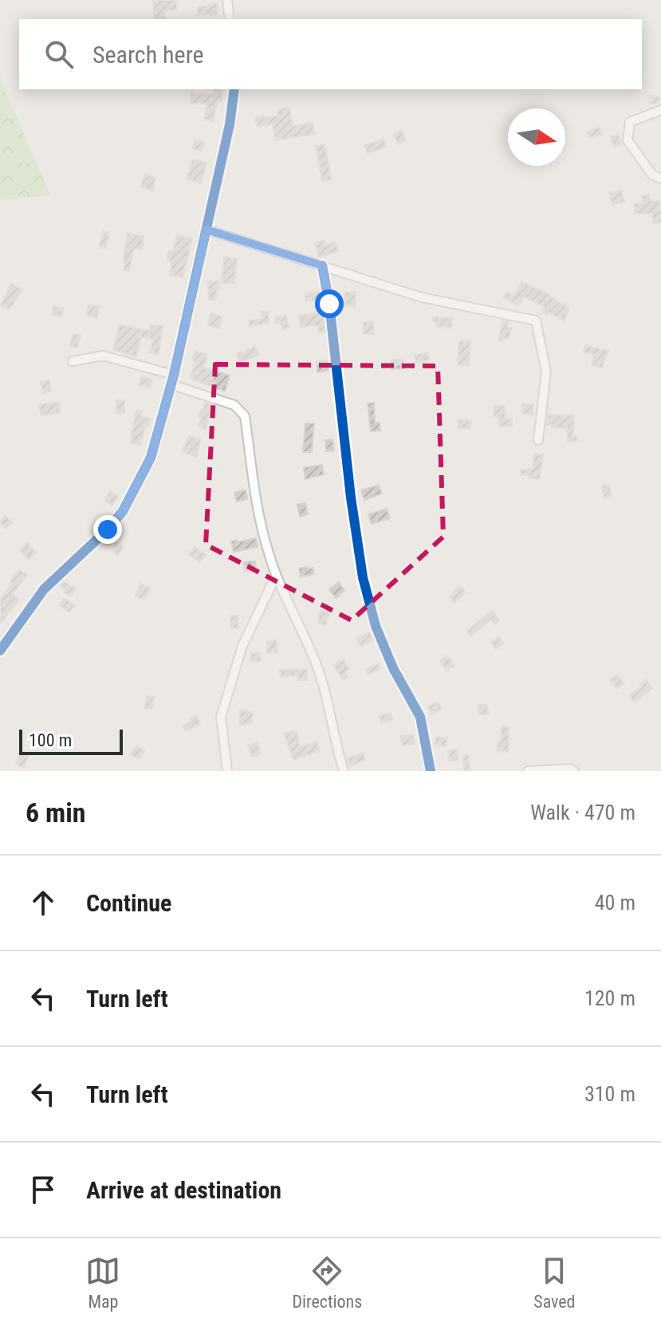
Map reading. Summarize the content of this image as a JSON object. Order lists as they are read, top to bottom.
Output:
{
  "scale_bar": "100 m",
  "north": "right",
  "page": {
    "search": "Search here",
    "scale": "100 m",
    "heading": ["6 min", "Walk · 470 m"],
    "list": [
      ["Continue", "40 m"],
      ["Turn left", "120 m"],
      ["Turn left", "310 m"],
      "Arrive at destination"
    ],
    "nav": ["Map", "Directions", "Saved"]
  }
}
